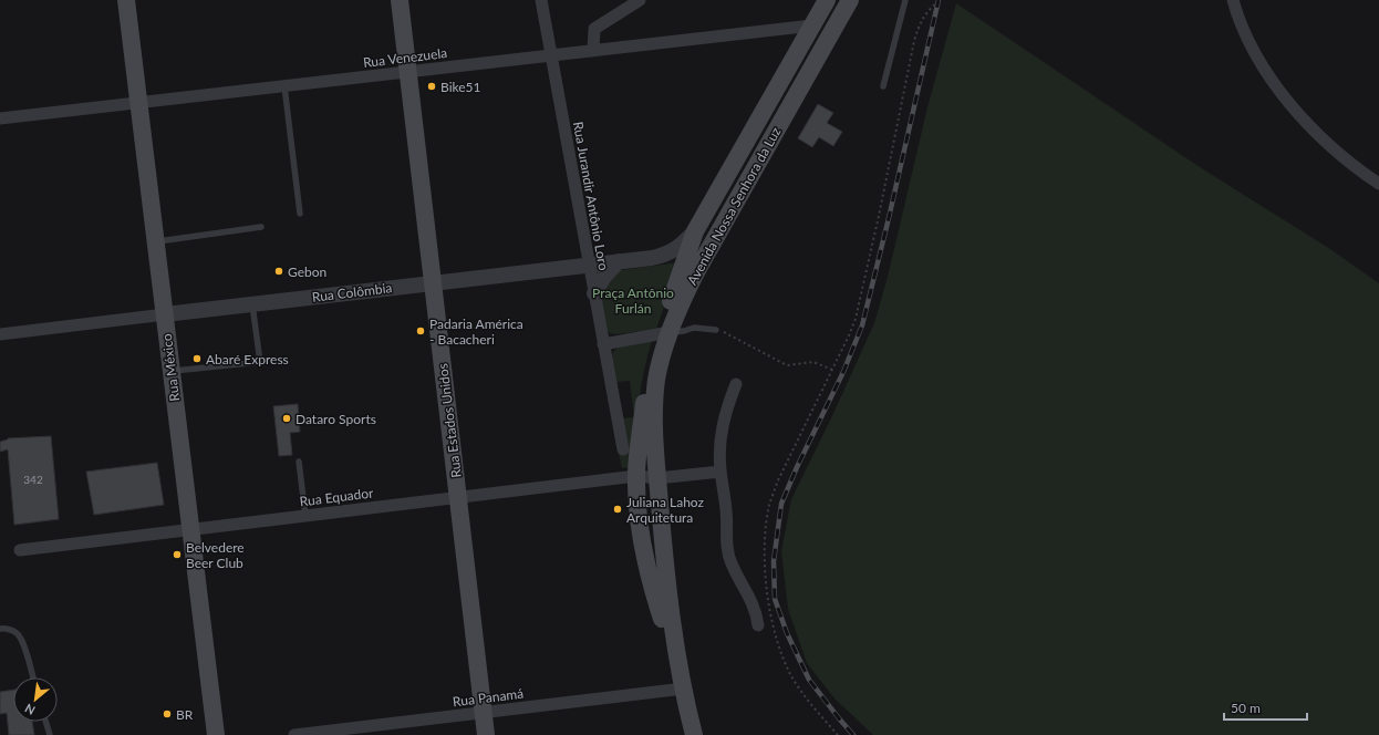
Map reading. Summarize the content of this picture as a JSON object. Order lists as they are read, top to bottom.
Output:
{
  "streets": {
    "main road": ["Avenida Nossa Senhora da Luz", "Rua México", "Rua Estados Unidos"],
    "street": [
      "Rua Venezuela",
      "Rua Jurandir Antônio Loro",
      "Rua Colômbia",
      "Rua Equador",
      "Rua Panamá"
    ]
  },
  "crossings": [
    ["Rua Venezuela", "Rua Jurandir Antônio Loro"],
    ["Rua Venezuela", "Avenida Nossa Senhora da Luz"],
    ["Rua Venezuela", "Rua México"],
    ["Rua Venezuela", "Rua Estados Unidos"],
    ["Rua Jurandir Antônio Loro", "Rua Colômbia"],
    ["Avenida Nossa Senhora da Luz", "Rua Colômbia"],
    ["Avenida Nossa Senhora da Luz", "Rua Equador"],
    ["Avenida Nossa Senhora da Luz", "Rua Panamá"],
    ["Rua Colômbia", "Rua México"],
    ["Rua Colômbia", "Rua Estados Unidos"],
    ["Rua México", "Rua Equador"],
    ["Rua Estados Unidos", "Rua Equador"],
    ["Rua Estados Unidos", "Rua Panamá"]
  ],
  "parks": ["Praça Antônio Furlán"],
  "places": [
    "Bike51",
    "Gebon",
    "Padaria América - Bacacheri",
    "Abaré Express",
    "Dataro Sports",
    "Juliana Lahoz Arquitetura",
    "Belvedere Beer Club",
    "BR"
  ],
  "house_numbers": ["342"],
  "scale_bar": "50 m",
  "north": "bottom left"
}
